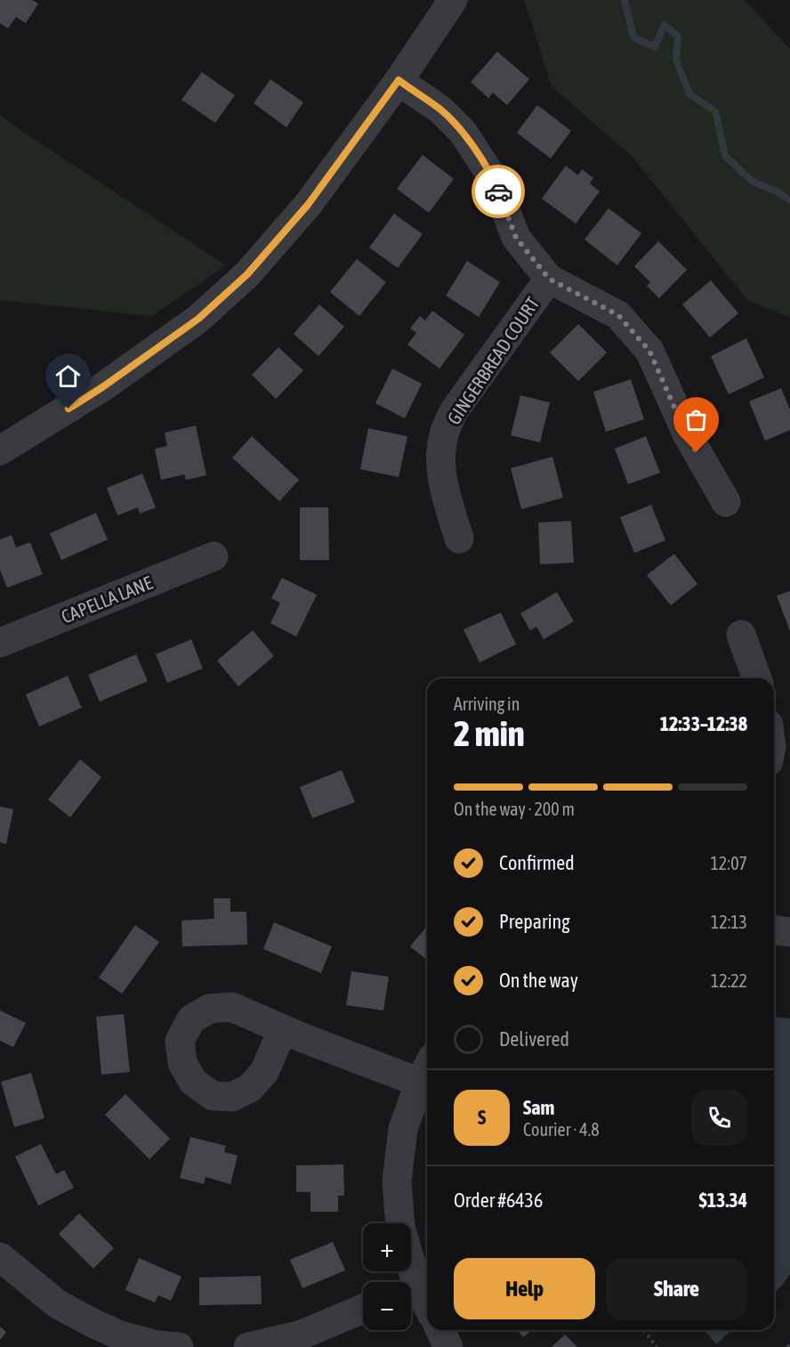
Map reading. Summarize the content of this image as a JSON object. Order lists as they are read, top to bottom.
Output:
{
  "streets": {
    "street": ["GINGERBREAD COURT", "CAPELLA LANE"]
  },
  "page": {
    "heading": ["2 min", "Arriving in", "12:33–12:38"],
    "panel": [
      "Sam",
      "Courier · 4.8",
      "Order #6436",
      "$13.34"
    ],
    "bar": "On the way · 200 m",
    "list": [
      ["Confirmed", "12:07"],
      ["Preparing", "12:13"],
      ["On the way", "12:22"],
      "Delivered"
    ],
    "round": "S",
    "map_buttons": ["+", "−"],
    "buttons": ["Help", "Share"]
  }
}
